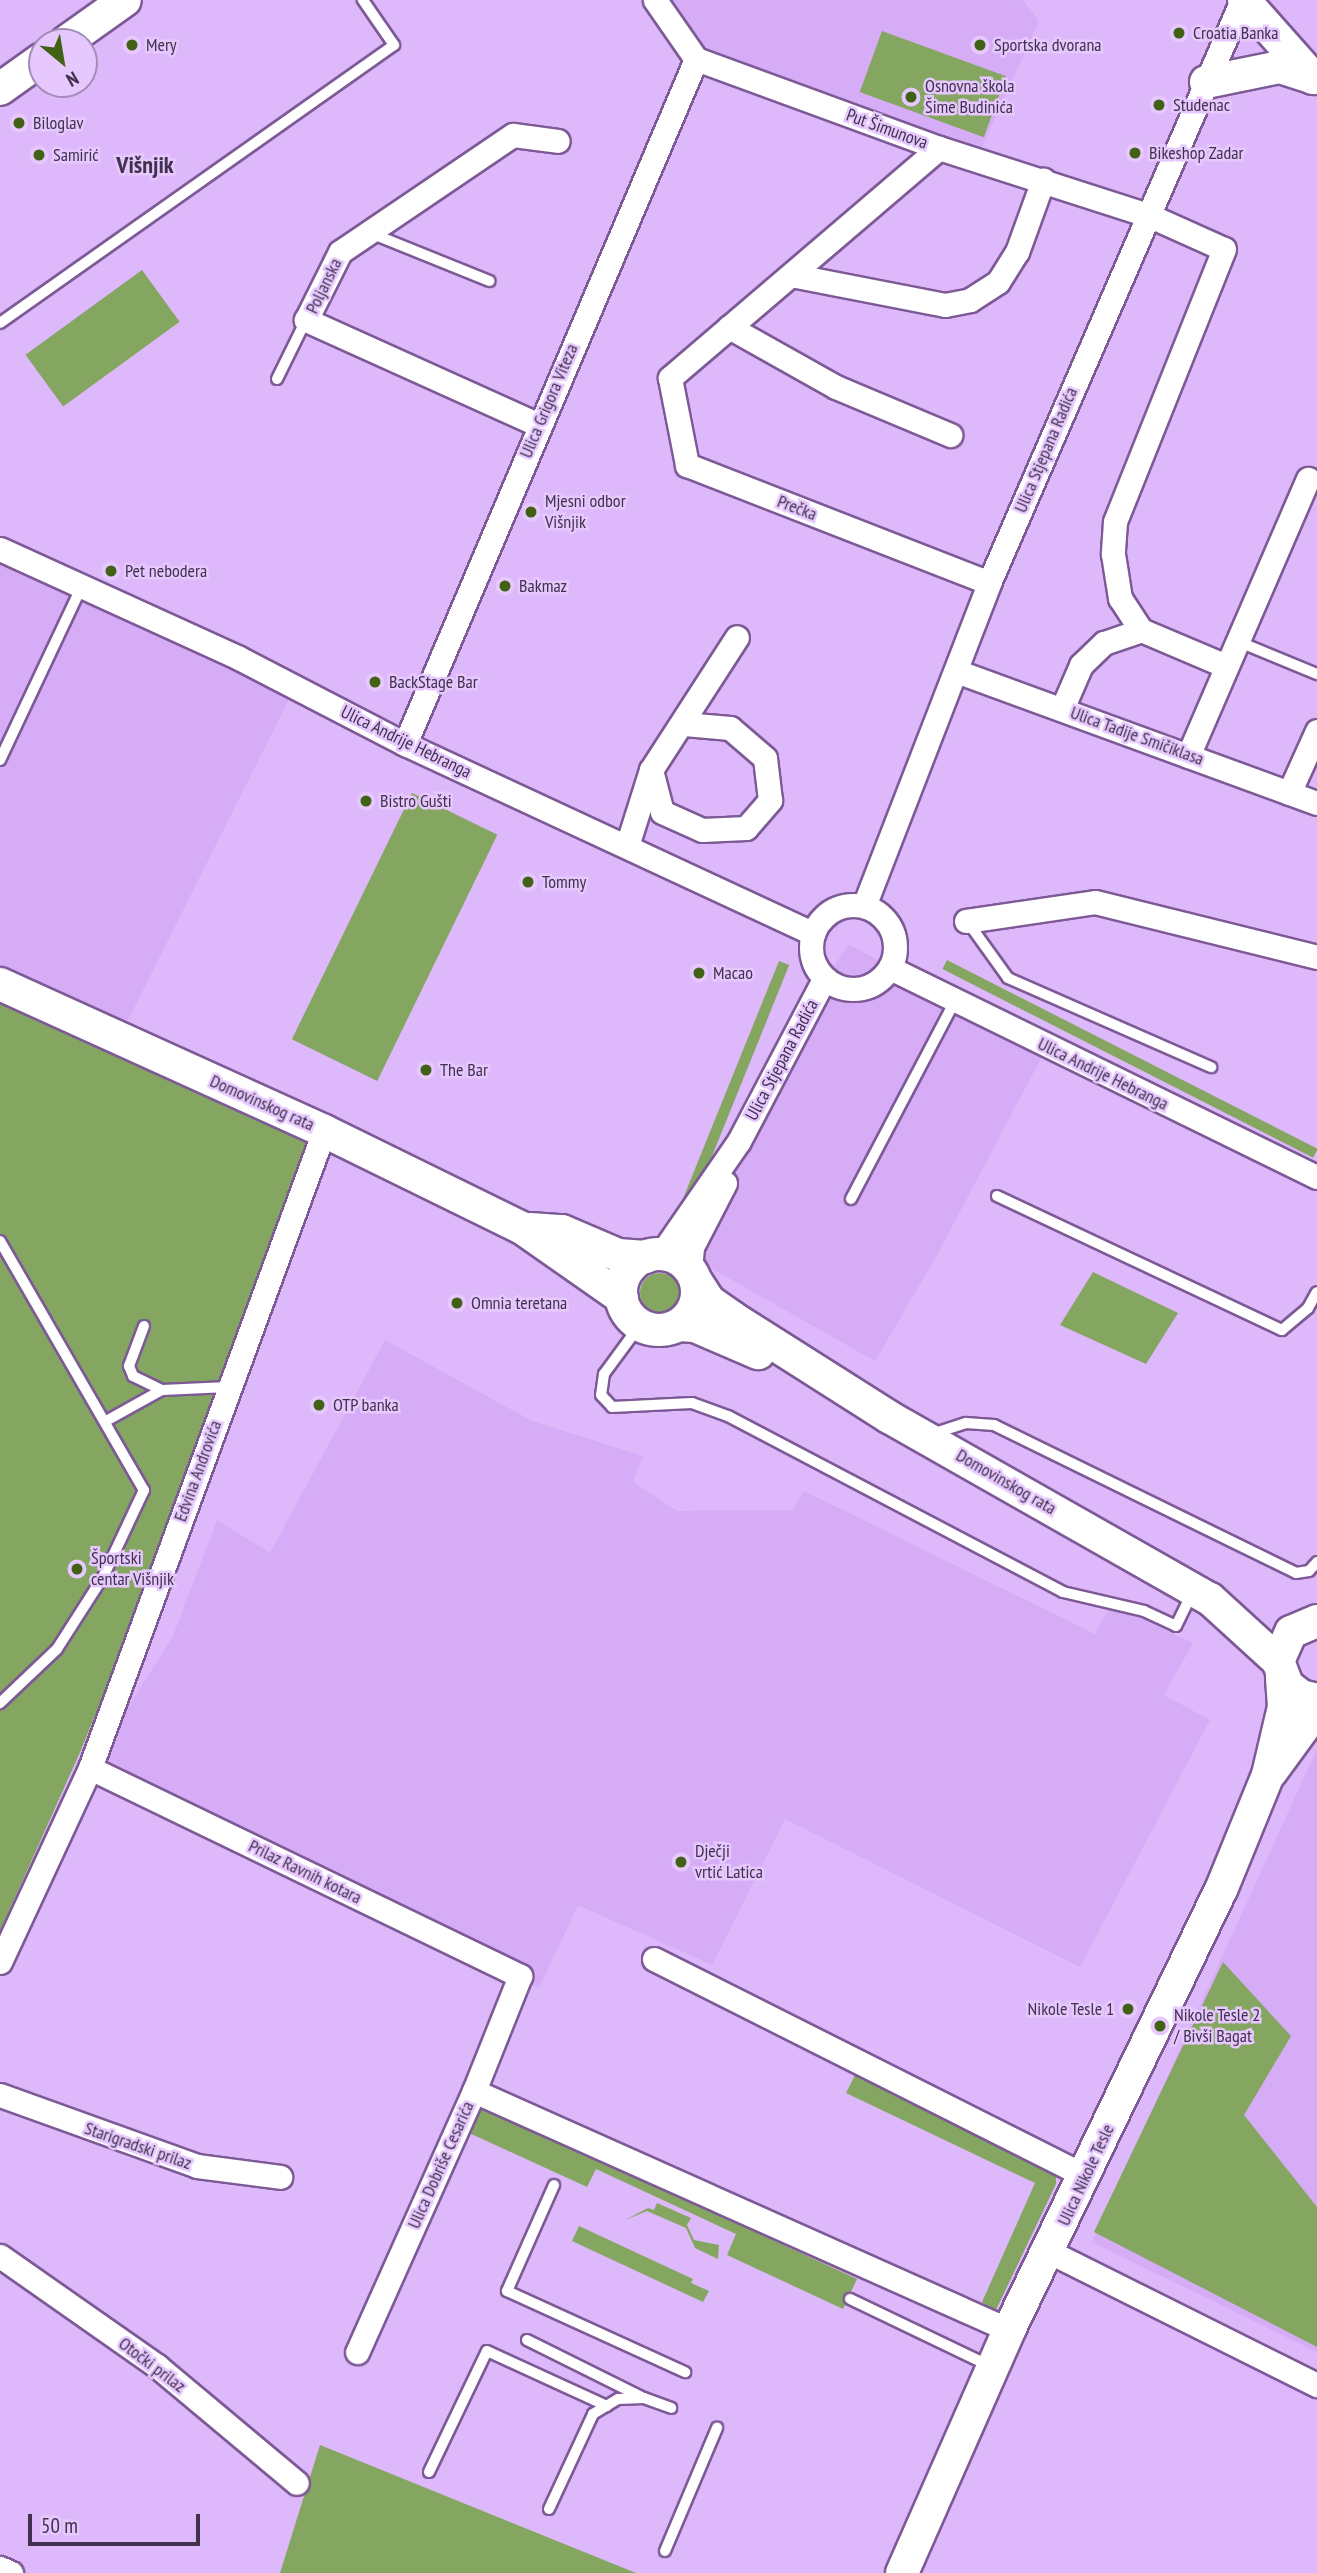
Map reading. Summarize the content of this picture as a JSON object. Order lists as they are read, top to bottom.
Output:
{
  "streets": {
    "main road": ["Domovinskog rata", "Ulica Nikole Tesle"],
    "street": [
      "Put Šimunova",
      "Poljanska",
      "Ulica Grigora Viteza",
      "Ulica Stjepana Radića",
      "Prečka",
      "Ulica Tadije Smičiklasa",
      "Ulica Andrije Hebranga",
      "Edvina Androvića",
      "Prilaz Ravnih kotara",
      "Starigradski prilaz",
      "Ulica Dobriše Cesarića",
      "Otočki prilaz"
    ]
  },
  "crossings": [
    ["Put Šimunova", "Ulica Grigora Viteza"],
    ["Put Šimunova", "Ulica Stjepana Radića"],
    ["Poljanska", "Ulica Grigora Viteza"],
    ["Ulica Grigora Viteza", "Ulica Andrije Hebranga"],
    ["Ulica Stjepana Radića", "Prečka"],
    ["Ulica Stjepana Radića", "Ulica Tadije Smičiklasa"],
    ["Ulica Stjepana Radića", "Ulica Andrije Hebranga"],
    ["Ulica Stjepana Radića", "Domovinskog rata"],
    ["Domovinskog rata", "Edvina Androvića"],
    ["Domovinskog rata", "Ulica Nikole Tesle"],
    ["Edvina Androvića", "Prilaz Ravnih kotara"],
    ["Prilaz Ravnih kotara", "Ulica Dobriše Cesarića"]
  ],
  "districts": ["Višnjik"],
  "places": [
    "Croatia Banka",
    "Mery",
    "Sportska dvorana",
    "Osnovna škola Šime Budinića",
    "Studenac",
    "Biloglav",
    "Bikeshop Zadar",
    "Samirić",
    "Mjesni odbor Višnjik",
    "Pet nebodera",
    "Bakmaz",
    "BackStage Bar",
    "Bistro Gušti",
    "Tommy",
    "Macao",
    "The Bar",
    "Omnia teretana",
    "OTP banka",
    "Športski centar Višnjik",
    "Dječji vrtić Latica",
    "Nikole Tesle 1",
    "Nikole Tesle 2 / Bivši Bagat"
  ],
  "scale_bar": "50 m",
  "north": "bottom right"
}
